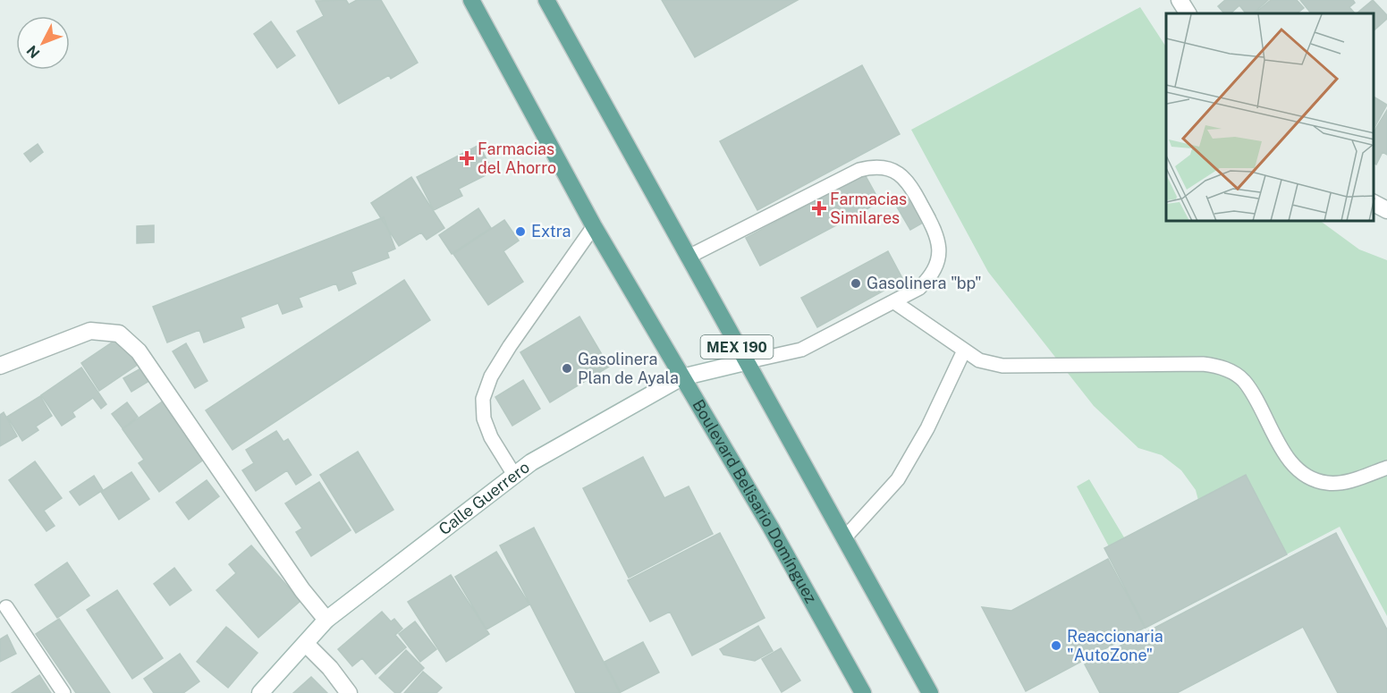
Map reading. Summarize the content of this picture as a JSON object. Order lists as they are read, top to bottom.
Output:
{
  "streets": {
    "main road": ["MEX 190", "Calle Guerrero", "Boulevard Belisario Domínguez"]
  },
  "crossings": [
    ["MEX 190", "Calle Guerrero"],
    ["Calle Guerrero", "Boulevard Belisario Domínguez"]
  ],
  "places": {
    "health": ["Farmacias del Ahorro", "Farmacias Similares"],
    "other": [
      "Extra",
      "Gasolinera \"bp\"",
      "Gasolinera Plan de Ayala",
      "Reaccionaria \"AutoZone\""
    ]
  },
  "north": "bottom left"
}
